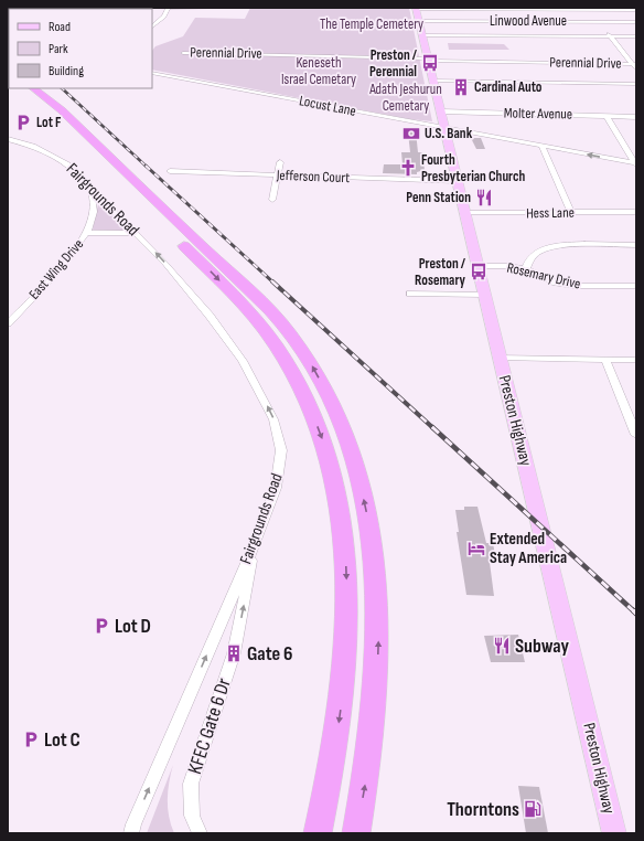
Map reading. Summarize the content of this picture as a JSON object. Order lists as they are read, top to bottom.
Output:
{
  "streets": {
    "main road": ["Preston Highway"],
    "street": [
      "Linwood Avenue",
      "Perennial Drive",
      "Locust Lane",
      "Molter Avenue",
      "Jefferson Court",
      "Fairgrounds Road",
      "Hess Lane",
      "East Wing Drive",
      "Rosemary Drive",
      "KFEC Gate 6 Dr"
    ]
  },
  "crossings": [
    ["Linwood Avenue", "Preston Highway"],
    ["Perennial Drive", "Preston Highway"],
    ["Locust Lane", "Preston Highway"],
    ["Molter Avenue", "Preston Highway"],
    ["Jefferson Court", "Preston Highway"],
    ["Fairgrounds Road", "East Wing Drive"],
    ["Fairgrounds Road", "KFEC Gate 6 Dr"],
    ["Hess Lane", "Preston Highway"],
    ["Rosemary Drive", "Preston Highway"]
  ],
  "one_way": ["Fairgrounds Road", "KFEC Gate 6 Dr"],
  "parks": ["The Temple Cemetery", "Keneseth Israel Cemetary", "Adath Jeshurun Cemetary"],
  "places": {
    "bus stop": ["Preston / Perennial", "Preston / Rosemary"],
    "building": ["Cardinal Auto", "Gate 6"],
    "parking": ["Lot F", "Lot D", "Lot C"],
    "bank": ["U.S. Bank"],
    "church": ["Fourth Presbyterian Church"],
    "restaurant": ["Penn Station", "Subway"],
    "hotel": ["Extended Stay America"],
    "fuel station": ["Thorntons"]
  },
  "legend": ["Road", "Park", "Building"]
}
